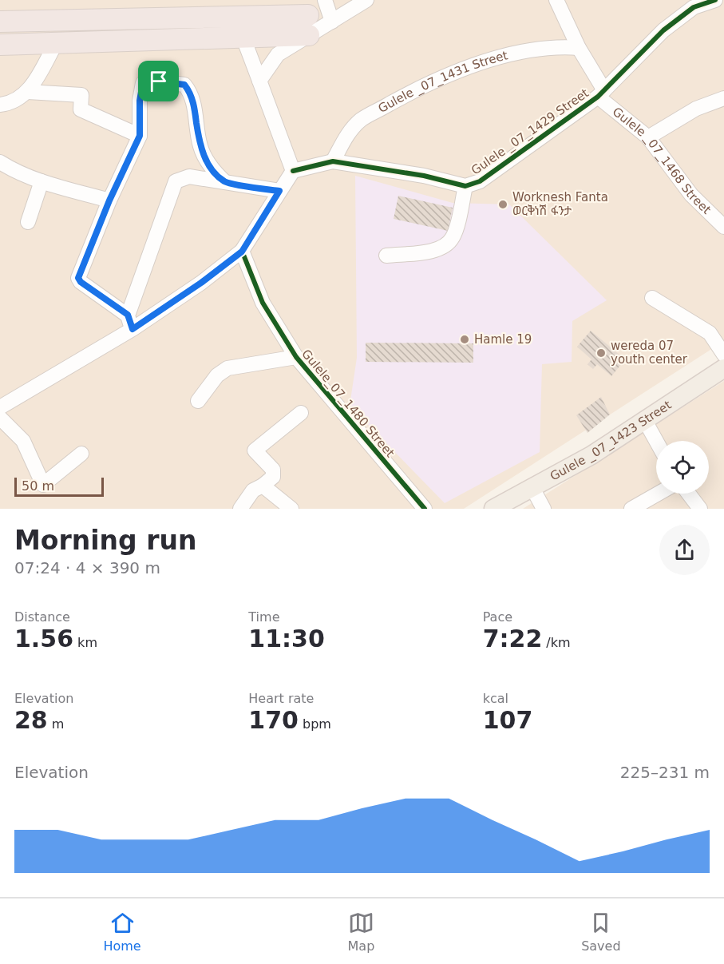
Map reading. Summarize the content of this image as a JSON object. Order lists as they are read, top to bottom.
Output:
{
  "streets": {
    "main road": ["Gulele _07_1423 Street"],
    "street": [
      "Gulele _07_1431 Street",
      "Gulele _07_1429 Street",
      "Gulele _07_1468 Street",
      "Gulele_07_1480 Street"
    ]
  },
  "crossings": [
    ["Gulele _07_1431 Street", "Gulele _07_1429 Street"],
    ["Gulele _07_1431 Street", "Gulele _07_1468 Street"],
    ["Gulele _07_1429 Street", "Gulele _07_1468 Street"]
  ],
  "places": ["Worknesh Fanta ወርቅነሽ ፋንታ", "Hamle 19", "wereda 07 youth center"],
  "scale_bar": "50 m",
  "page": {
    "scale": "50 m",
    "heading": ["Morning run", "07:24 · 4 × 390 m"],
    "stats": [
      ["Distance", "1.56 km"],
      ["Time", "11:30"],
      ["Pace", "7:22 /km"],
      ["Elevation", "28 m"],
      ["Heart rate", "170 bpm"],
      ["kcal", "107"]
    ],
    "chart": ["Elevation", "225–231 m"],
    "tabs": ["Home", "Map", "Saved"]
  }
}
